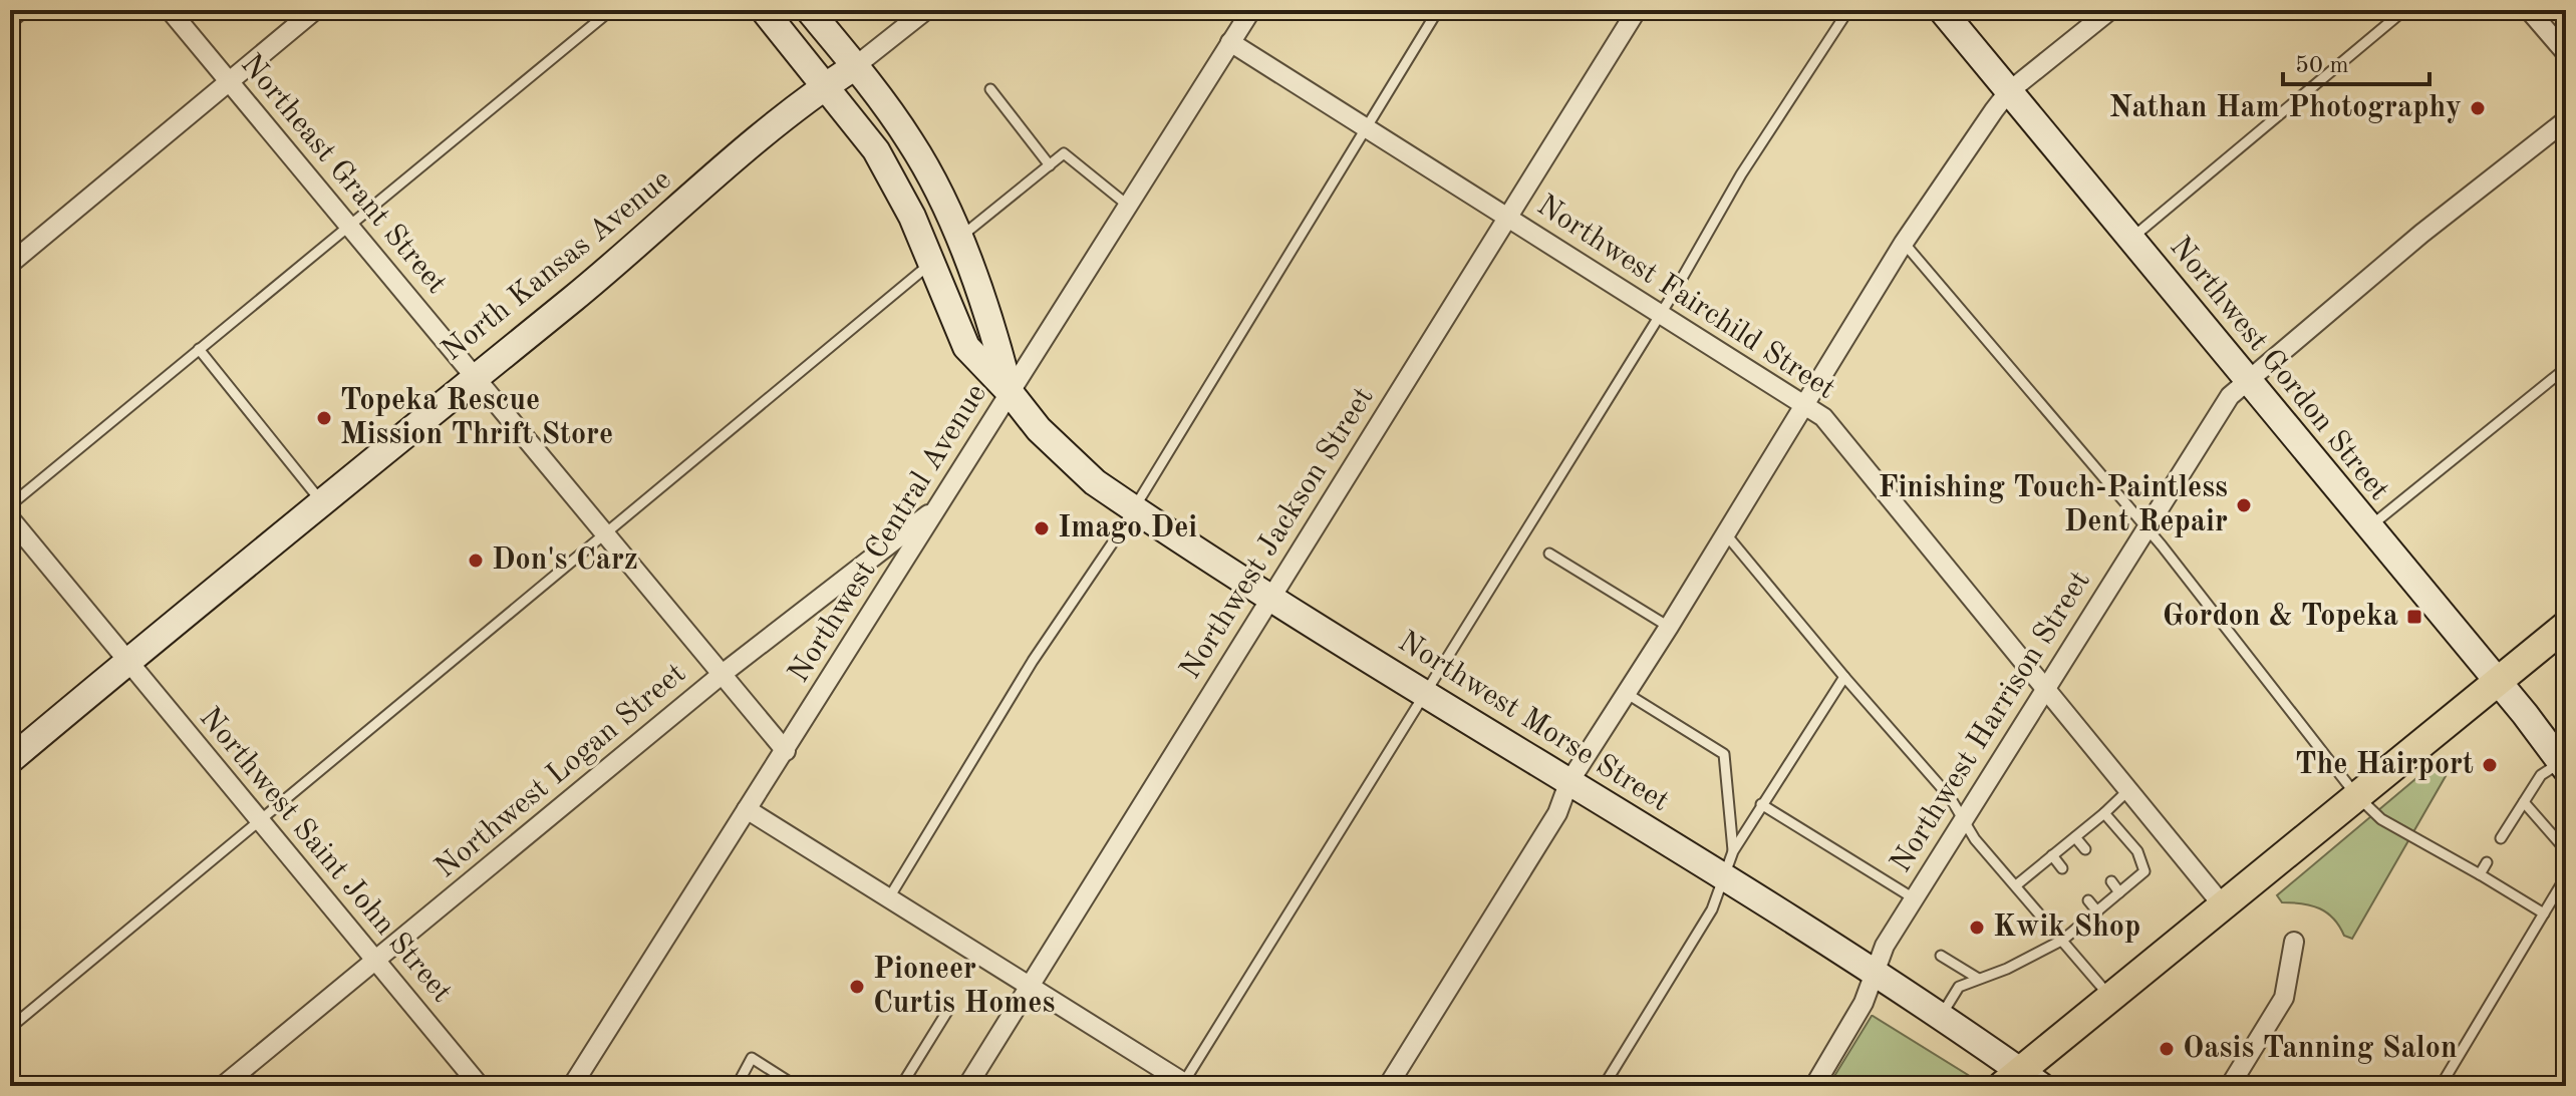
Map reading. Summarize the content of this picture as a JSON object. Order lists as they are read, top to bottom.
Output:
{
  "streets": {
    "main road": ["North Kansas Avenue", "Northwest Gordon Street", "Northwest Morse Street"],
    "street": [
      "Northeast Grant Street",
      "Northwest Fairchild Street",
      "Northwest Central Avenue",
      "Northwest Jackson Street",
      "Northwest Harrison Street",
      "Northwest Logan Street",
      "Northwest Saint John Street"
    ]
  },
  "crossings": [
    ["Northeast Grant Street", "North Kansas Avenue"],
    ["Northeast Grant Street", "Northwest Central Avenue"],
    ["Northeast Grant Street", "Northwest Logan Street"],
    ["North Kansas Avenue", "Northwest Morse Street"],
    ["North Kansas Avenue", "Northwest Saint John Street"],
    ["Northwest Fairchild Street", "Northwest Central Avenue"],
    ["Northwest Fairchild Street", "Northwest Jackson Street"],
    ["Northwest Fairchild Street", "Northwest Harrison Street"],
    ["Northwest Gordon Street", "Northwest Harrison Street"],
    ["Northwest Central Avenue", "Northwest Morse Street"],
    ["Northwest Central Avenue", "Northwest Logan Street"],
    ["Northwest Jackson Street", "Northwest Morse Street"],
    ["Northwest Morse Street", "Northwest Harrison Street"],
    ["Northwest Logan Street", "Northwest Saint John Street"]
  ],
  "places": {
    "other": [
      "Nathan Ham Photography",
      "Topeka Rescue Mission Thrift Store",
      "Finishing Touch-Paintless Dent Repair",
      "Imago Dei",
      "Don's Carz",
      "The Hairport",
      "Kwik Shop",
      "Pioneer Curtis Homes",
      "Oasis Tanning Salon"
    ],
    "transit": ["Gordon & Topeka"]
  },
  "scale_bar": "50 m"
}
